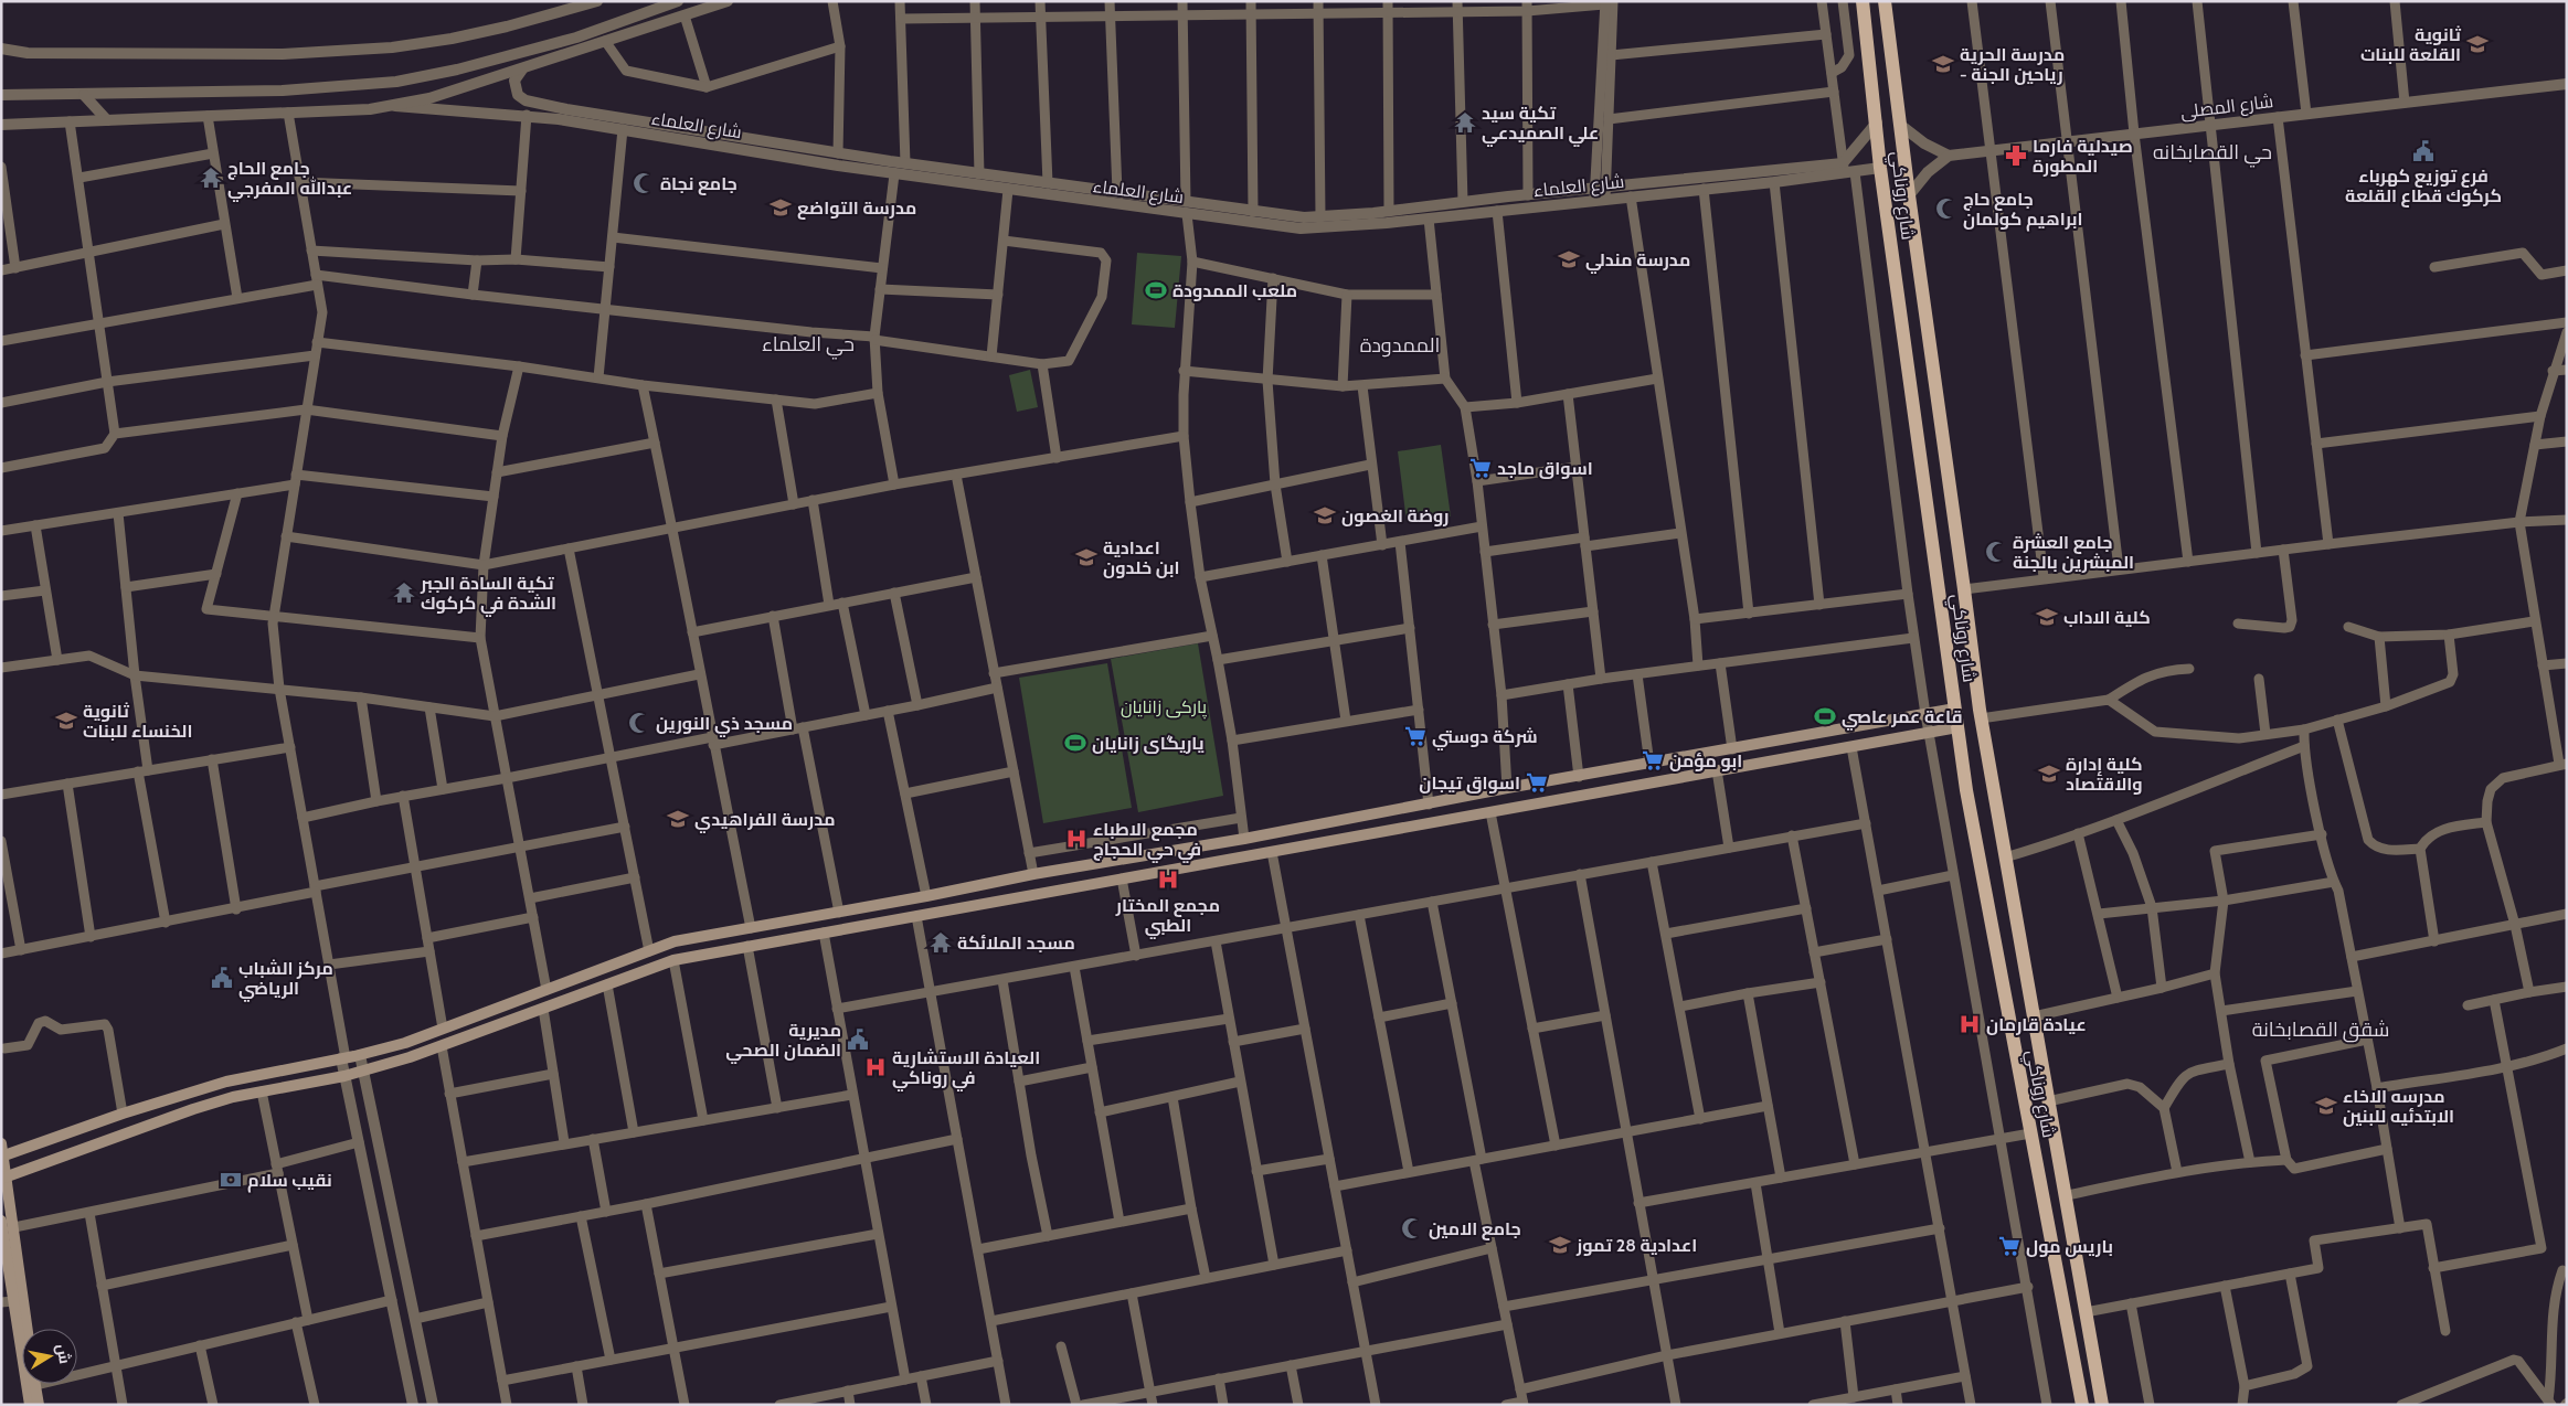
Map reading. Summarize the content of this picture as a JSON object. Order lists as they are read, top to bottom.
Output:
{
  "streets": {
    "main road": ["شارع روناكي"],
    "street": ["شارع المصلى", "شارع العلماء"]
  },
  "crossings": [
    ["شارع العلماء", "شارع روناكي"]
  ],
  "districts": [
    "حي القصابخانه",
    "حي العلماء",
    "الممدودة",
    "شقق القصابخانة"
  ],
  "parks": ["پارکی زانایان"],
  "places": {
    "school or university": [
      "ثانوية القلعة للبنات",
      "مدرسة الحرية - رياحين الجنة",
      "مدرسة التواضع",
      "مدرسة مندلي",
      "روضة الغصون",
      "اعدادية ابن خلدون",
      "كلية الاداب",
      "ثانوية الخنساء للبنات",
      "كلية إدارة والاقتصاد",
      "مدرسة الفراهيدي",
      "مدرسه الاخاء الابتدئيه للبنين",
      "اعدادية 28 تموز"
    ],
    "temple": [
      "تكية سيد علي الصميدعي",
      "جامع الحاج عبدالله المفرجي",
      "تكية السادة الجبر الشدة في كركوك",
      "مسجد الملائكة"
    ],
    "public building": ["فرع توزيع كهرباء كركوك قطاع القلعة", "مركز الشباب الرياضي", "مديرية الضمان الصحي"],
    "pharmacy": ["صيدلية فارما المطورة"],
    "mosque": [
      "جامع نجاة",
      "جامع حاج ابراهيم كولمان",
      "جامع العشرة المبشرين بالجنة",
      "مسجد ذي النورين",
      "جامع الامين"
    ],
    "sports": ["ملعب الممدودة", "قاعة عمر عاصي", "یاریگای زانایان"],
    "supermarket": [
      "اسواق ماجد",
      "شركة دوستي",
      "ابو مؤمن",
      "اسواق تيجان",
      "باريس مول"
    ],
    "hospital": [
      "مجمع الاطباء في حي الحجاج",
      "مجمع المختار الطبي",
      "عيادة قارمان",
      "العيادة الاستشارية في روناكي"
    ],
    "bank": ["نقيب سلام"]
  },
  "north": "right"
}
